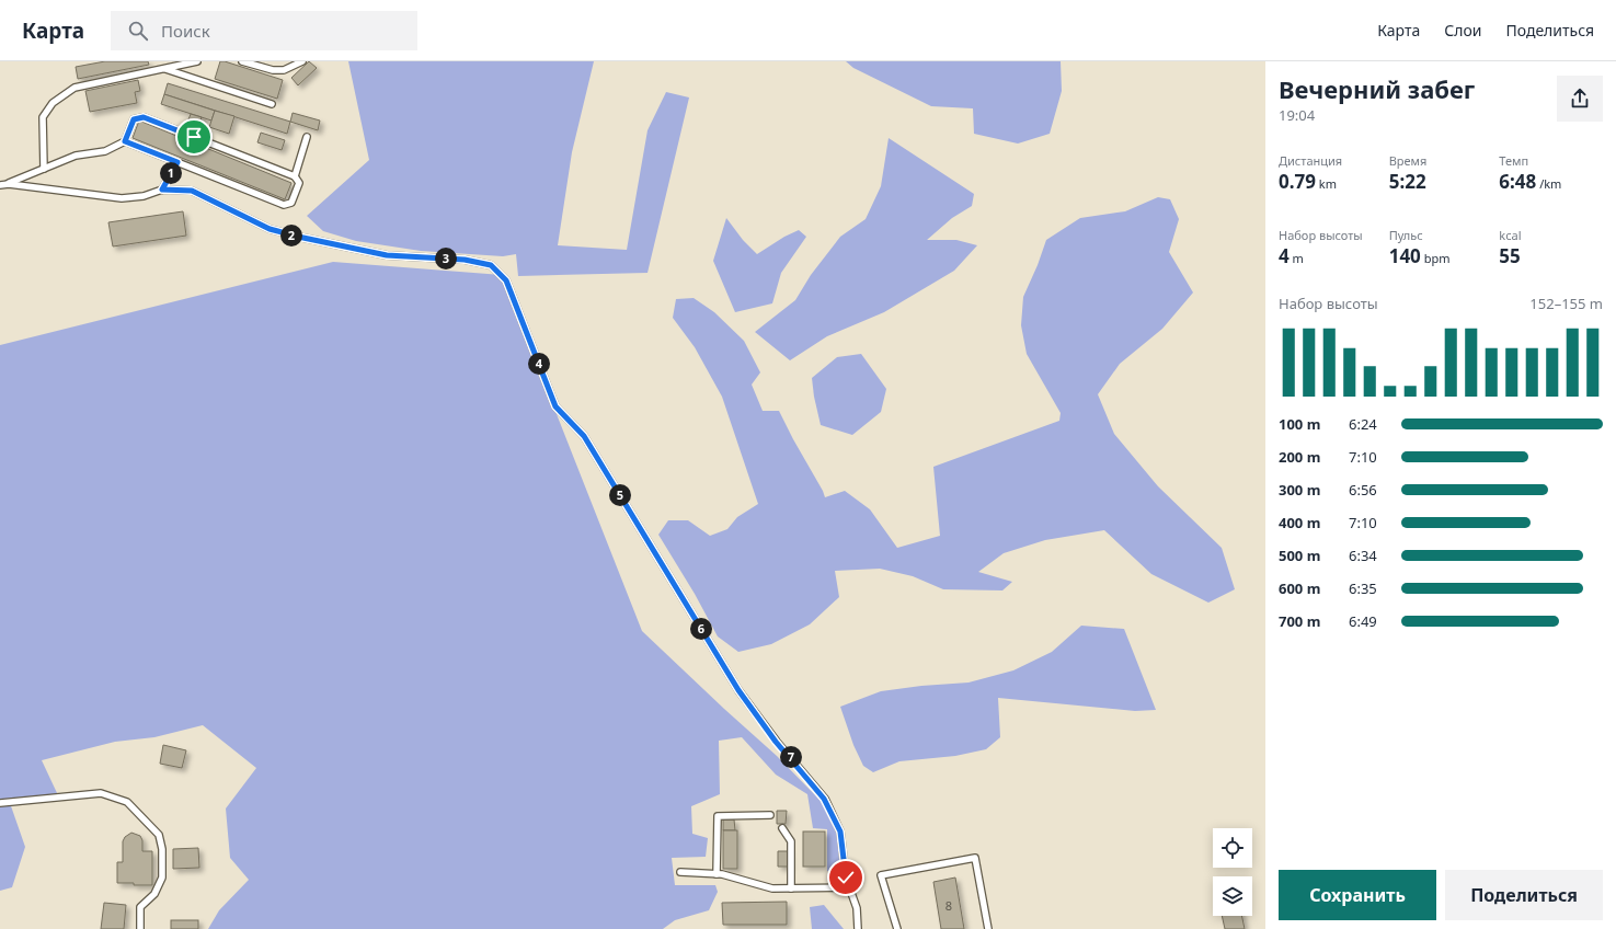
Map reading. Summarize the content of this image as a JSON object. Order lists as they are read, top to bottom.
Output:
{
  "house_numbers": ["8"],
  "page": {
    "header": "Карта",
    "search": "Поиск",
    "nav": ["Карта", "Слои", "Поделиться"],
    "heading": ["Вечерний забег", "19:04"],
    "stats": [
      ["Дистанция", "0.79 km"],
      ["Время", "5:22"],
      ["Темп", "6:48 /km"],
      ["Набор высоты", "4 m"],
      ["Пульс", "140 bpm"],
      ["kcal", "55"]
    ],
    "pins": [
      "1",
      "2",
      "3",
      "4",
      "5",
      "6",
      "7"
    ],
    "chart": ["Набор высоты", "152–155 m"],
    "list": [
      {
        "name": "100 m",
        "note": "6:24"
      },
      {
        "name": "200 m",
        "note": "7:10"
      },
      {
        "name": "300 m",
        "note": "6:56"
      },
      {
        "name": "400 m",
        "note": "7:10"
      },
      {
        "name": "500 m",
        "note": "6:34"
      },
      {
        "name": "600 m",
        "note": "6:35"
      },
      {
        "name": "700 m",
        "note": "6:49"
      }
    ],
    "buttons": ["Сохранить", "Поделиться"]
  }
}
